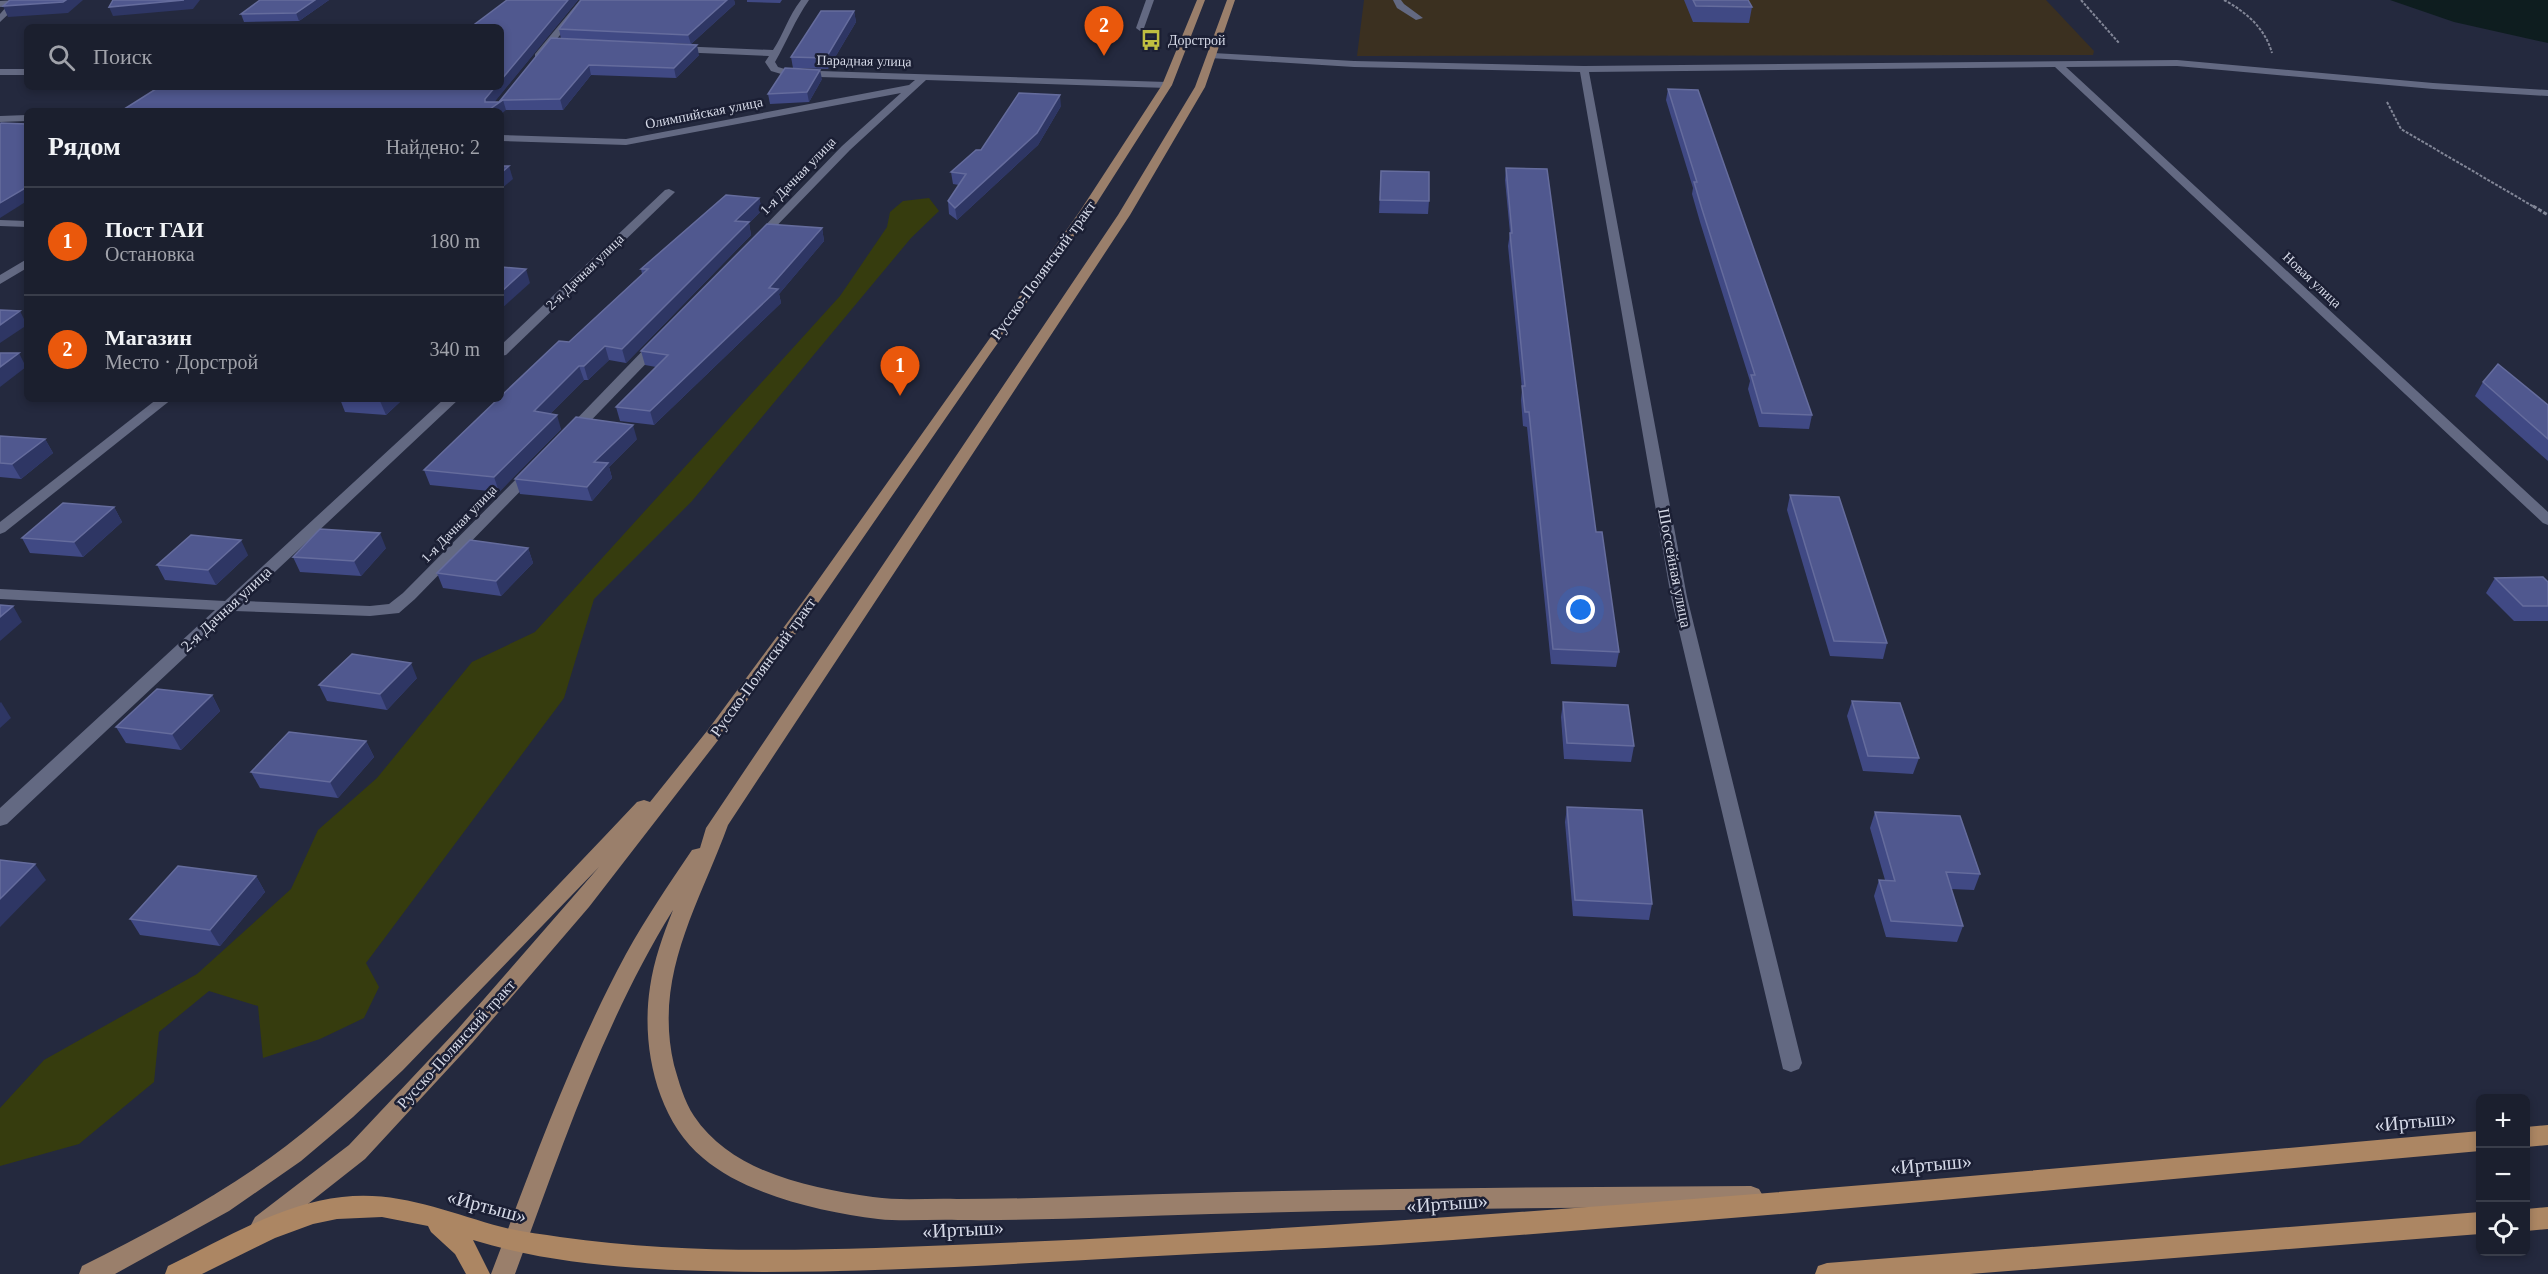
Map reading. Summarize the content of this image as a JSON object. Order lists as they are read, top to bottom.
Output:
{
  "streets": {
    "highway": ["«Иртыш»"],
    "main road": ["Русско-Полянский тракт"],
    "street": [
      "Парадная улица",
      "Олимпийская улица",
      "1-я Дачная улица",
      "2-я Дачная улица",
      "Новая улица",
      "Шоссейная улица"
    ]
  },
  "crossings": [
    ["Парадная улица", "1-я Дачная улица"],
    ["Олимпийская улица", "1-я Дачная улица"],
    ["1-я Дачная улица", "2-я Дачная улица"],
    ["Русско-Полянский тракт", "«Иртыш»"]
  ],
  "places": {
    "bus stop": ["Дорстрой"]
  },
  "page": {
    "pins": ["2", "1"],
    "search": "Поиск",
    "heading": ["Рядом", "Найдено: 2"],
    "list": [
      {
        "mark": "1",
        "name": "Пост ГАИ",
        "note": "Остановка",
        "value": "180 m"
      },
      {
        "mark": "2",
        "name": "Магазин",
        "note": "Место · Дорстрой",
        "value": "340 m"
      }
    ],
    "map_buttons": ["+", "−"]
  }
}
